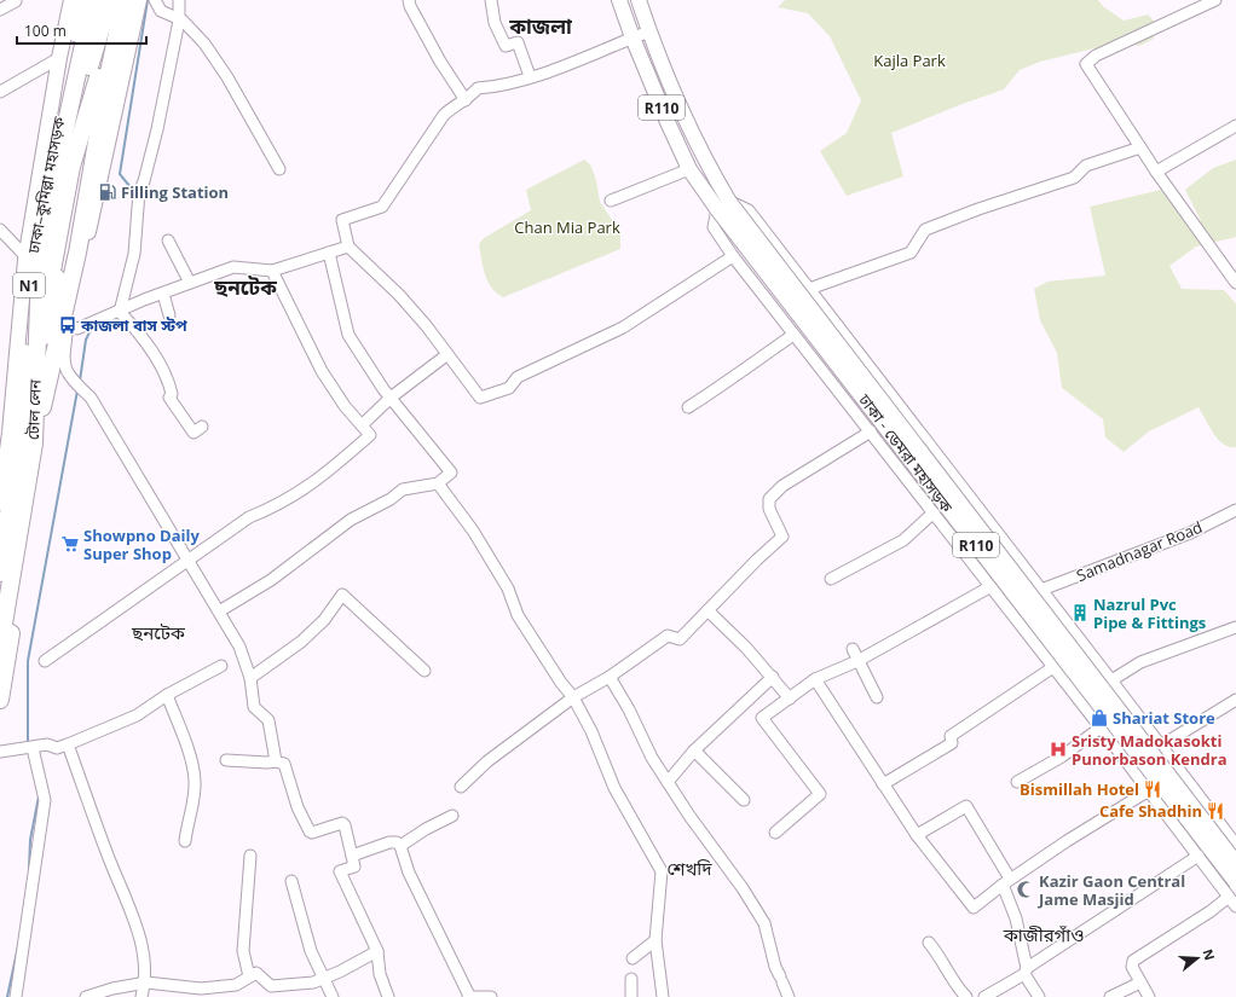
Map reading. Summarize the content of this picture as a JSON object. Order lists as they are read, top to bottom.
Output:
{
  "streets": {
    "highway": ["ঢাকা–কুমিল্লা মহাসড়ক", "N1", "টোল লেন"],
    "main road": ["R110", "ঢাকা - ডেমরা মহাসড়ক"],
    "street": ["Samadnagar Road"]
  },
  "crossings": [
    ["N1", "টোল লেন"]
  ],
  "districts": [
    "কাজলা",
    "ছনটেক",
    "ছনটেক",
    "শেখদি",
    "কাজীরগাঁও"
  ],
  "parks": ["Kajla Park", "Chan Mia Park"],
  "places": {
    "fuel station": ["Filling Station"],
    "bus stop": ["কাজলা বাস স্টপ"],
    "supermarket": ["Showpno Daily Super Shop"],
    "building": ["Nazrul Pvc Pipe & Fittings"],
    "shop": ["Shariat Store"],
    "hospital": ["Sristy Madokasokti Punorbason Kendra"],
    "restaurant": ["Bismillah Hotel", "Cafe Shadhin"],
    "mosque": ["Kazir Gaon Central Jame Masjid"]
  },
  "scale_bar": "100 m",
  "north": "right"
}
